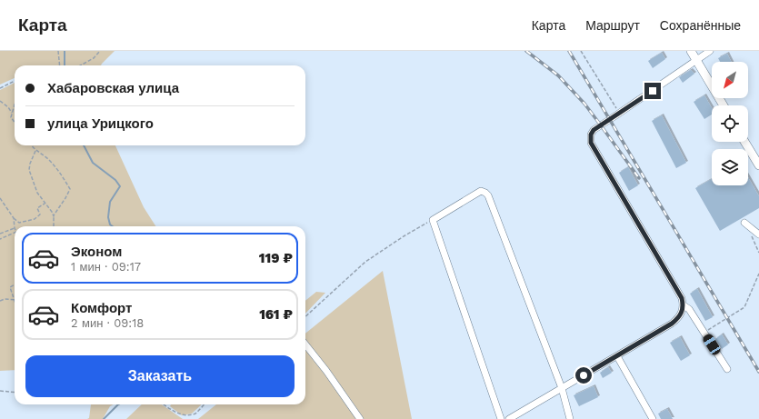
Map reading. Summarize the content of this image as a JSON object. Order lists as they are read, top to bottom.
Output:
{
  "north": "bottom left",
  "page": {
    "header": "Карта",
    "nav": ["Карта", "Маршрут", "Сохранённые"],
    "banner": ["Хабаровская улица", "улица Урицкого"],
    "list": [
      {
        "name": "Эконом",
        "note": "1 мин · 09:17",
        "value": "119 ₽"
      },
      {
        "name": "Комфорт",
        "note": "2 мин · 09:18",
        "value": "161 ₽"
      }
    ],
    "buttons": "Заказать"
  }
}
